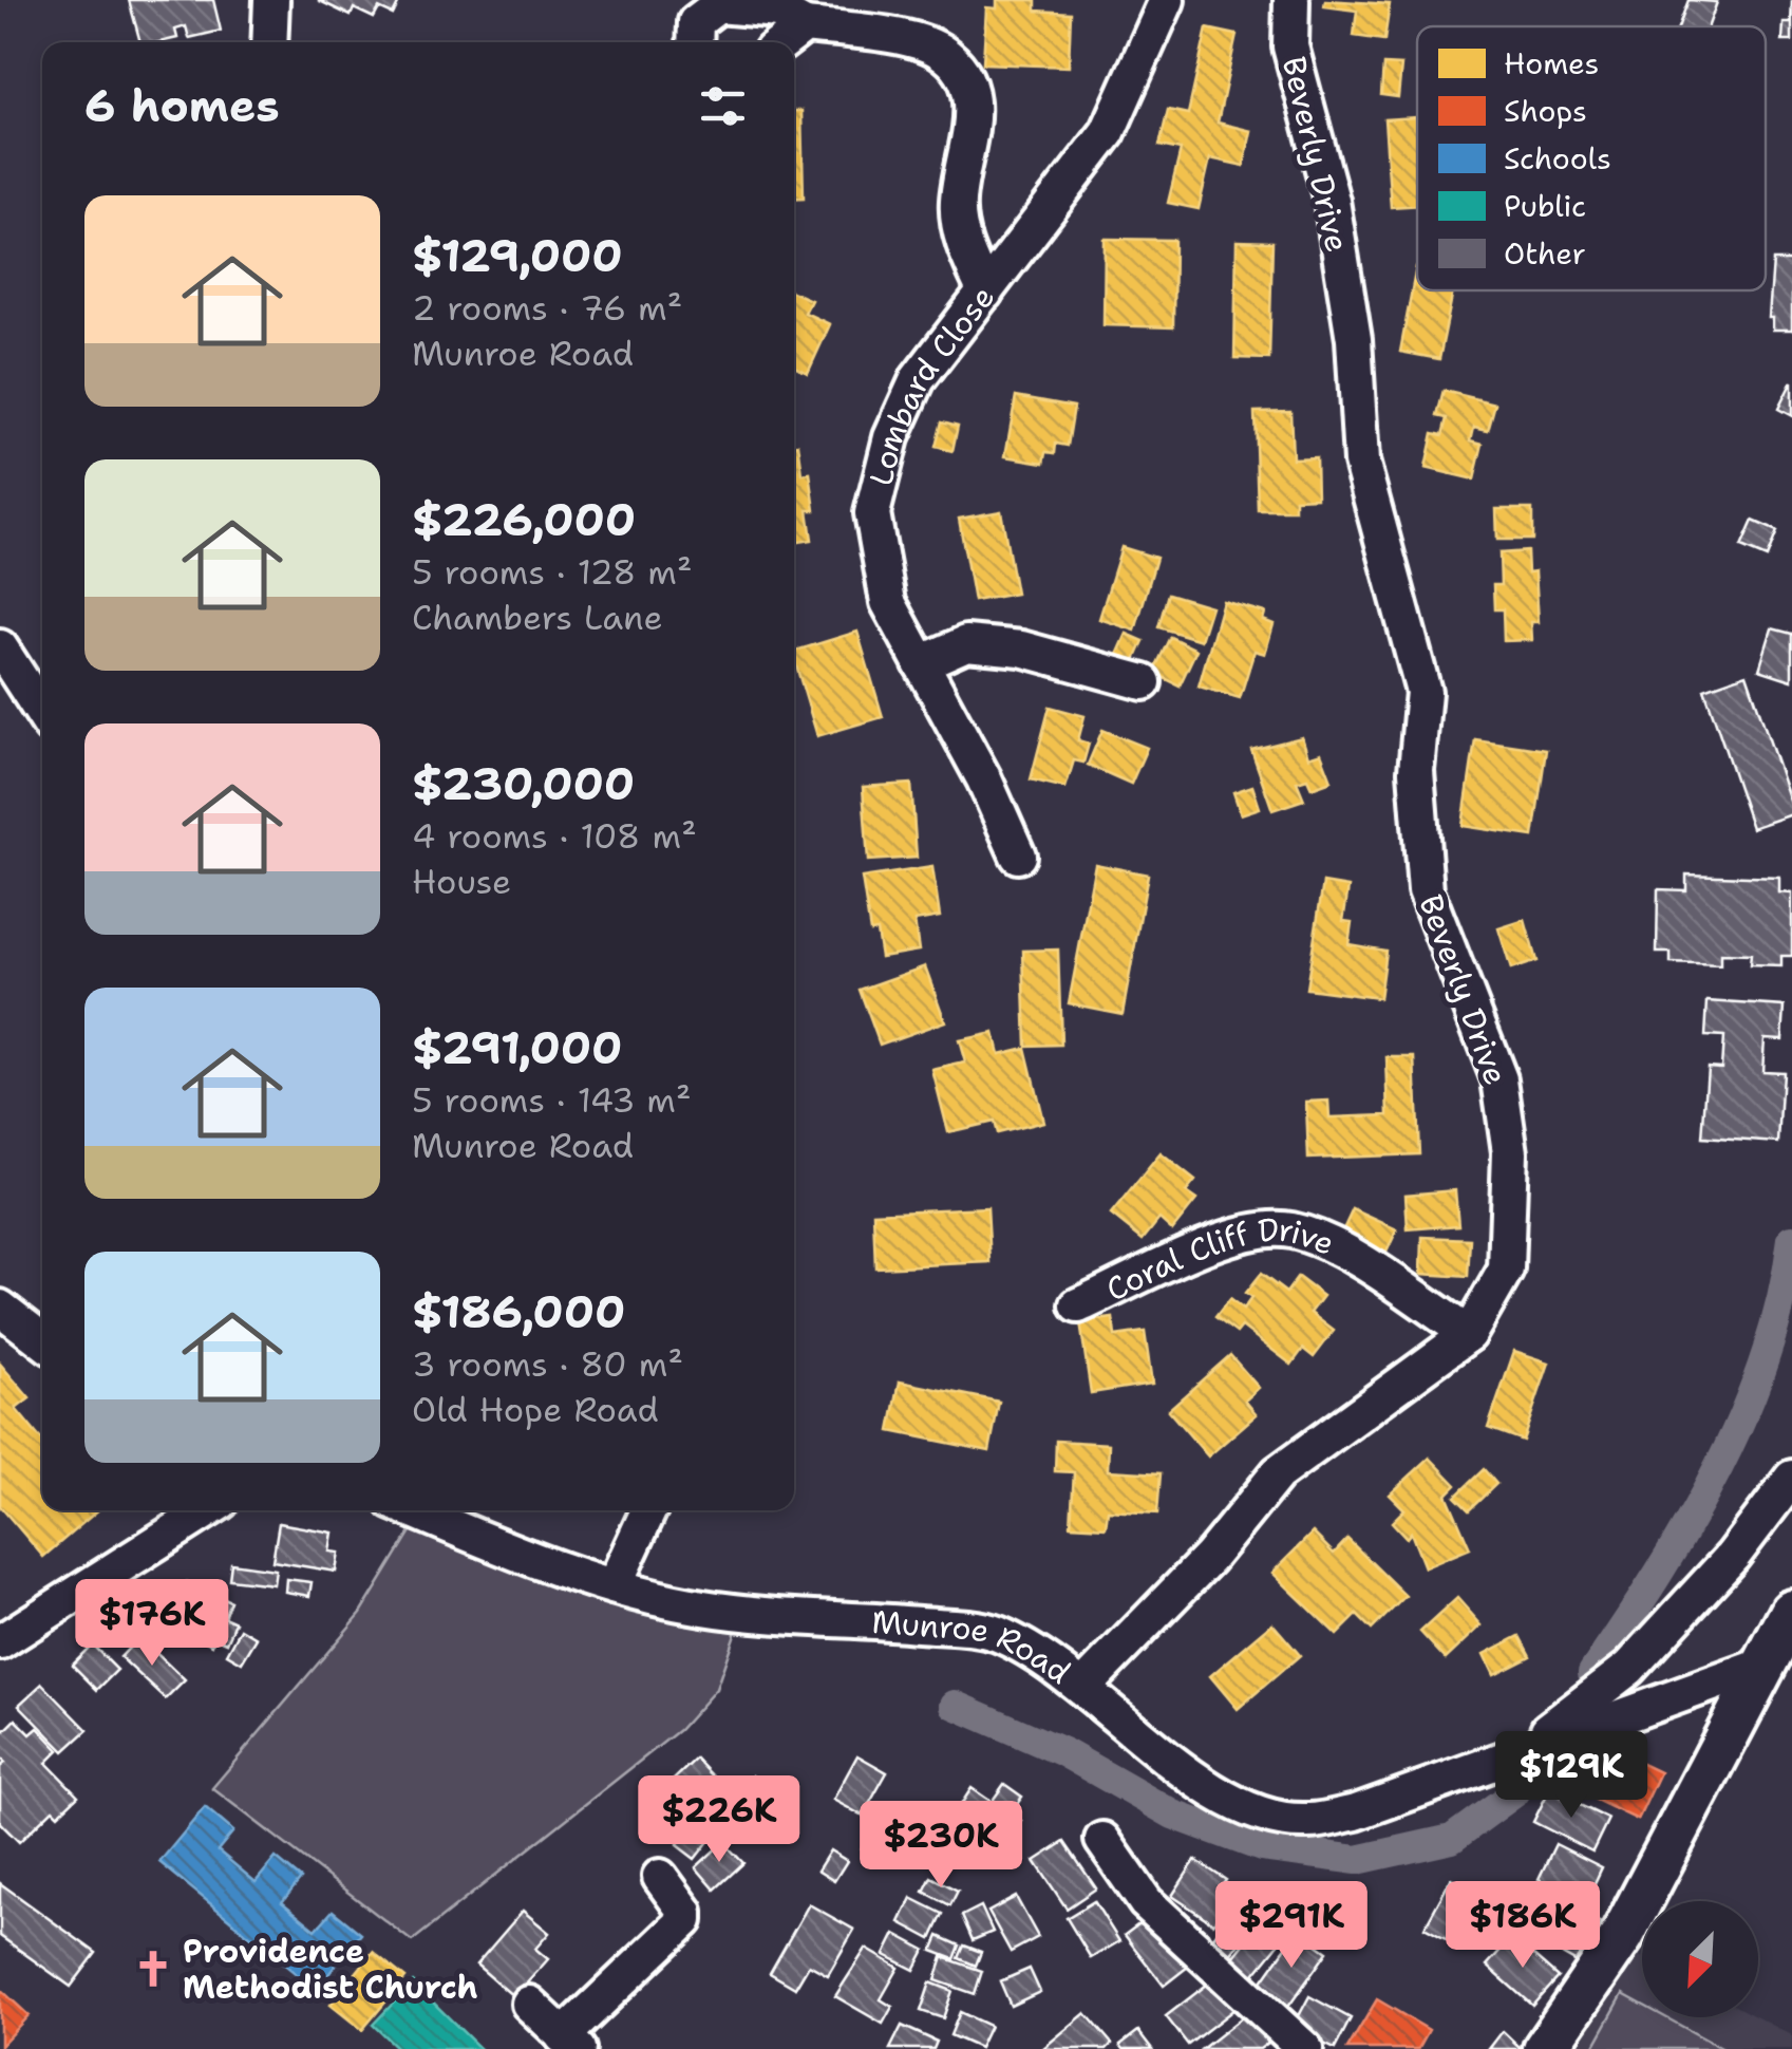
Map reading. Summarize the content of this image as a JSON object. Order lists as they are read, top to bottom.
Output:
{
  "streets": {
    "street": [
      "Beverly Drive",
      "Lombard Close",
      "Coral Cliff Drive",
      "Munroe Road"
    ]
  },
  "crossings": [
    ["Beverly Drive", "Coral Cliff Drive"],
    ["Beverly Drive", "Munroe Road"]
  ],
  "places": {
    "church": ["Providence Methodist Church"]
  },
  "legend": [
    "Homes",
    "Shops",
    "Schools",
    "Public",
    "Other"
  ],
  "north": "bottom left",
  "page": {
    "heading": "6 homes",
    "list": [
      {
        "name": "$129,000",
        "note": "2 rooms · 76 m² · Munroe Road"
      },
      {
        "name": "$226,000",
        "note": "5 rooms · 128 m² · Chambers Lane"
      },
      {
        "name": "$230,000",
        "note": "4 rooms · 108 m² · House"
      },
      {
        "name": "$291,000",
        "note": "5 rooms · 143 m² · Munroe Road"
      },
      {
        "name": "$186,000",
        "note": "3 rooms · 80 m² · Old Hope Road"
      }
    ],
    "price": [
      "$176K",
      "$129K",
      "$226K",
      "$230K",
      "$291K",
      "$186K"
    ]
  }
}
